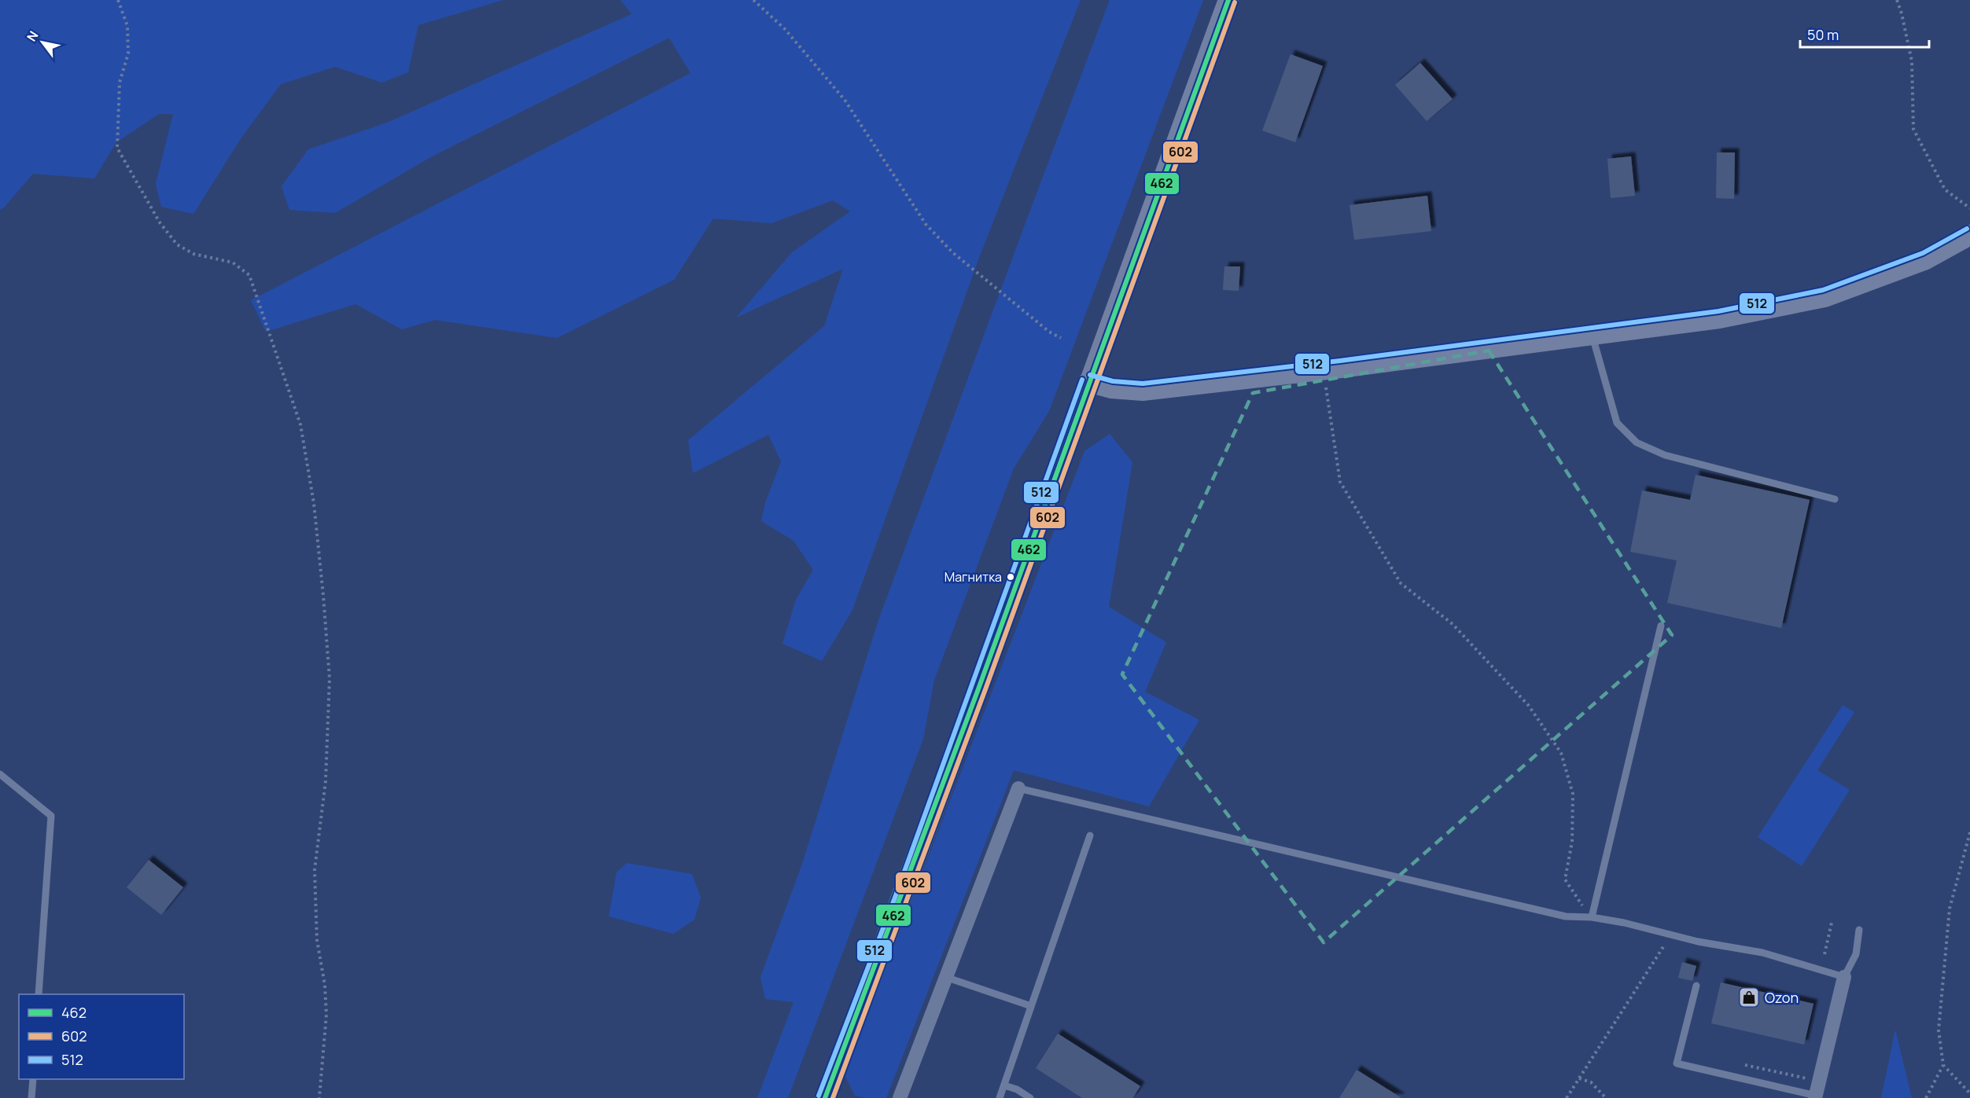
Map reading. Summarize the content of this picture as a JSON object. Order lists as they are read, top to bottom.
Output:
{
  "places": {
    "other": ["Магнитка"],
    "shop": ["Ozon"]
  },
  "lines": ["transit line 462", "transit line 602", "transit line 512"],
  "legend": ["462", "602", "512"],
  "scale_bar": "50 m",
  "north": "top left"
}
